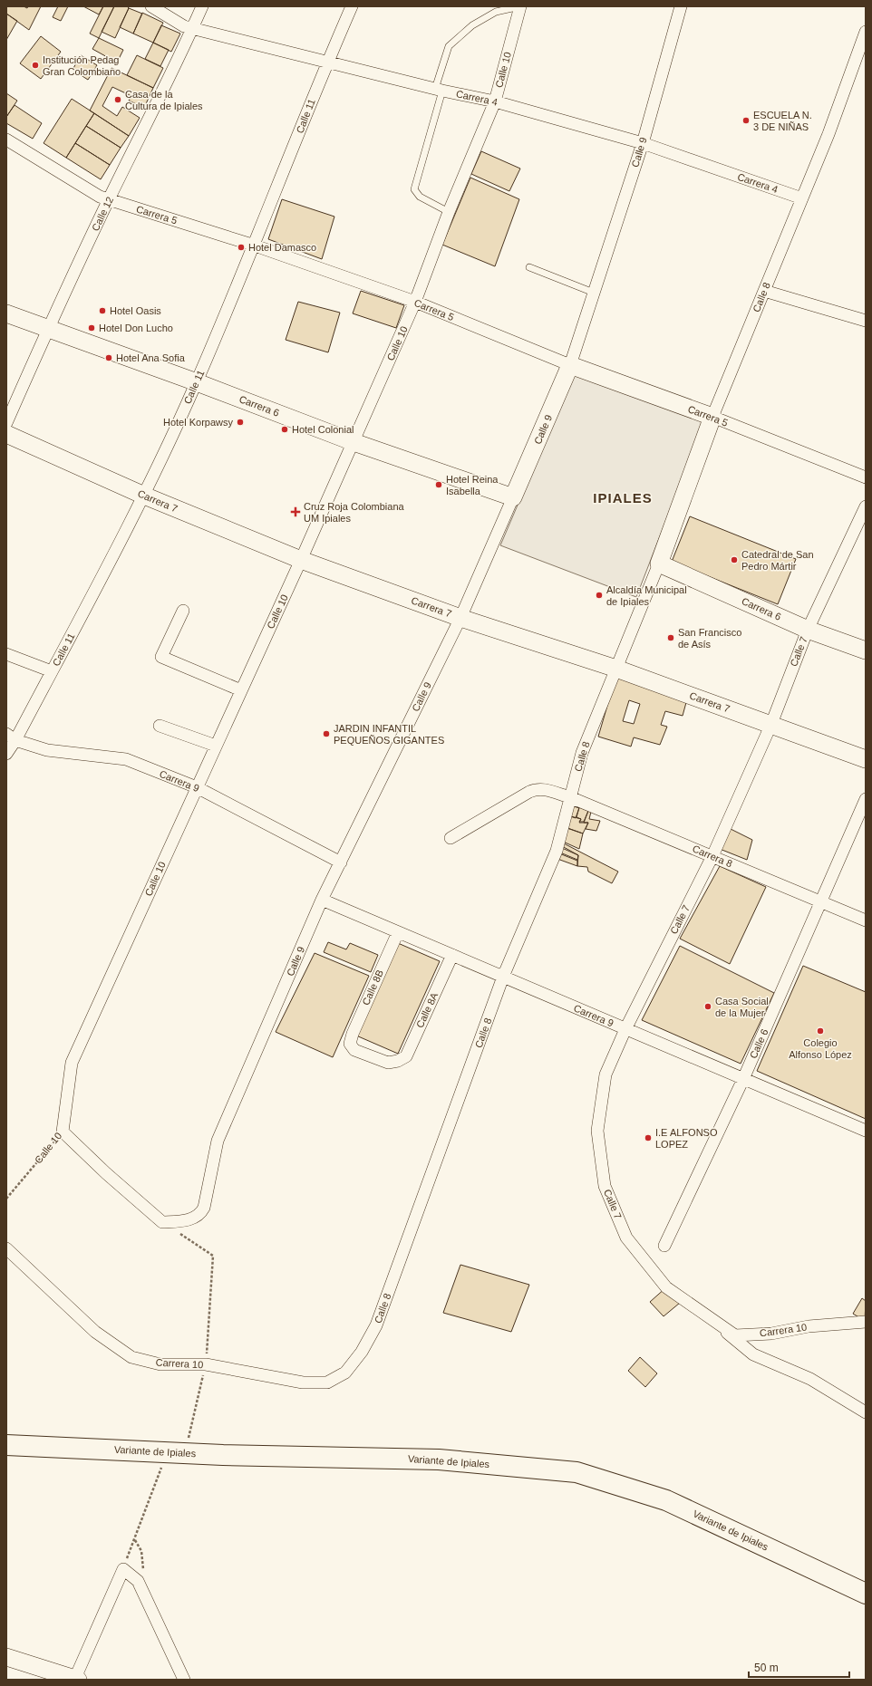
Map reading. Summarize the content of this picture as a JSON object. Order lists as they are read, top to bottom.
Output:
{
  "streets": {
    "highway": ["Variante de Ipiales"],
    "main road": [
      "Calle 9",
      "Carrera 5",
      "Calle 8",
      "Carrera 6",
      "Carrera 7"
    ],
    "street": [
      "Calle 10",
      "Carrera 4",
      "Calle 11",
      "Calle 12",
      "Calle 7",
      "Carrera 9",
      "Carrera 8",
      "Calle 8B",
      "Calle 8A",
      "Calle 6",
      "Carrera 10"
    ]
  },
  "crossings": [
    ["Calle 10", "Carrera 4"],
    ["Calle 10", "Carrera 5"],
    ["Calle 10", "Carrera 6"],
    ["Calle 10", "Carrera 7"],
    ["Calle 10", "Carrera 9"],
    ["Carrera 4", "Calle 11"],
    ["Carrera 4", "Calle 9"],
    ["Carrera 4", "Calle 12"],
    ["Carrera 4", "Calle 8"],
    ["Calle 11", "Carrera 5"],
    ["Calle 11", "Carrera 6"],
    ["Calle 11", "Carrera 7"],
    ["Calle 11", "Carrera 9"],
    ["Calle 9", "Carrera 5"],
    ["Calle 9", "Carrera 6"],
    ["Calle 9", "Carrera 7"],
    ["Calle 9", "Carrera 9"],
    ["Calle 12", "Carrera 5"],
    ["Calle 12", "Carrera 6"],
    ["Carrera 5", "Calle 8"],
    ["Calle 8", "Carrera 6"],
    ["Calle 8", "Carrera 7"],
    ["Calle 8", "Carrera 9"],
    ["Calle 8", "Carrera 8"],
    ["Calle 8", "Carrera 10"],
    ["Carrera 6", "Calle 7"],
    ["Carrera 7", "Calle 7"],
    ["Calle 7", "Carrera 9"],
    ["Calle 7", "Carrera 8"],
    ["Calle 7", "Carrera 10"],
    ["Carrera 9", "Calle 8B"],
    ["Carrera 9", "Calle 8A"],
    ["Carrera 9", "Calle 6"],
    ["Carrera 8", "Calle 6"],
    ["Calle 8B", "Calle 8A"]
  ],
  "districts": ["IPIALES"],
  "places": {
    "other": [
      "Institución Pedag Gran Colombiano",
      "Casa de la Cultura de Ipiales",
      "ESCUELA N. 3 DE NIÑAS",
      "Hotel Damasco",
      "Hotel Oasis",
      "Hotel Don Lucho",
      "Hotel Ana Sofia",
      "Hotel Korpawsy",
      "Hotel Colonial",
      "Hotel Reina Isabella",
      "Catedral de San Pedro Mártir",
      "Alcaldía Municipal de Ipiales",
      "San Francisco de Asís",
      "JARDIN INFANTIL PEQUEÑOS GIGANTES",
      "Casa Social de la Mujer",
      "Colegio Alfonso López",
      "I.E ALFONSO LOPEZ"
    ],
    "health": ["Cruz Roja Colombiana UM Ipiales"]
  },
  "scale_bar": "50 m"
}
